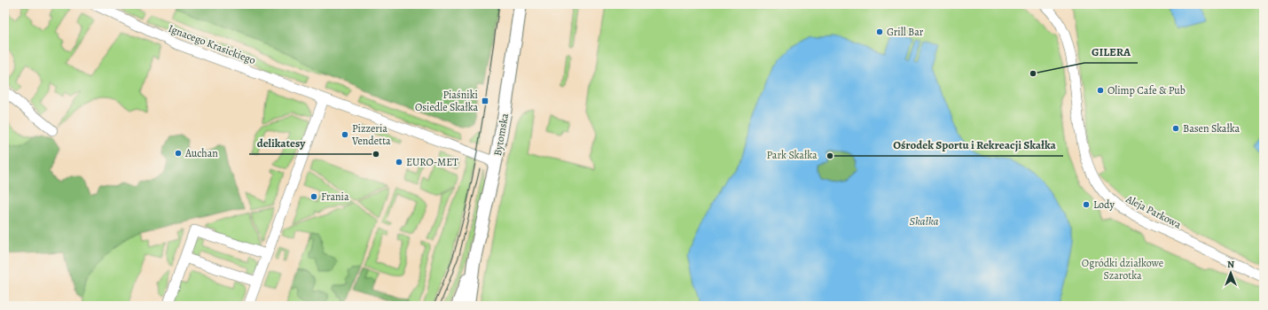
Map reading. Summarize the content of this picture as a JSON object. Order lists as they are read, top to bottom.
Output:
{
  "streets": {
    "main road": ["Bytomska"],
    "street": ["Ignacego Krasickiego", "Aleja Parkowa"]
  },
  "crossings": [
    ["Ignacego Krasickiego", "Bytomska"]
  ],
  "water": ["Skałka"],
  "parks": ["Park Skałka", "Ogródki działkowe Szarotka"],
  "places": {
    "other": [
      "Grill Bar",
      "GILERA",
      "Olimp Cafe & Pub",
      "Basen Skałka",
      "Pizzeria Vendetta",
      "Auchan",
      "delikatesy",
      "Ośrodek Sportu i Rekreacji Skałka",
      "EURO-MET",
      "Frania",
      "Lody"
    ],
    "transit": ["Piaśniki Osiedle Skałka"]
  },
  "north": "top"
}
